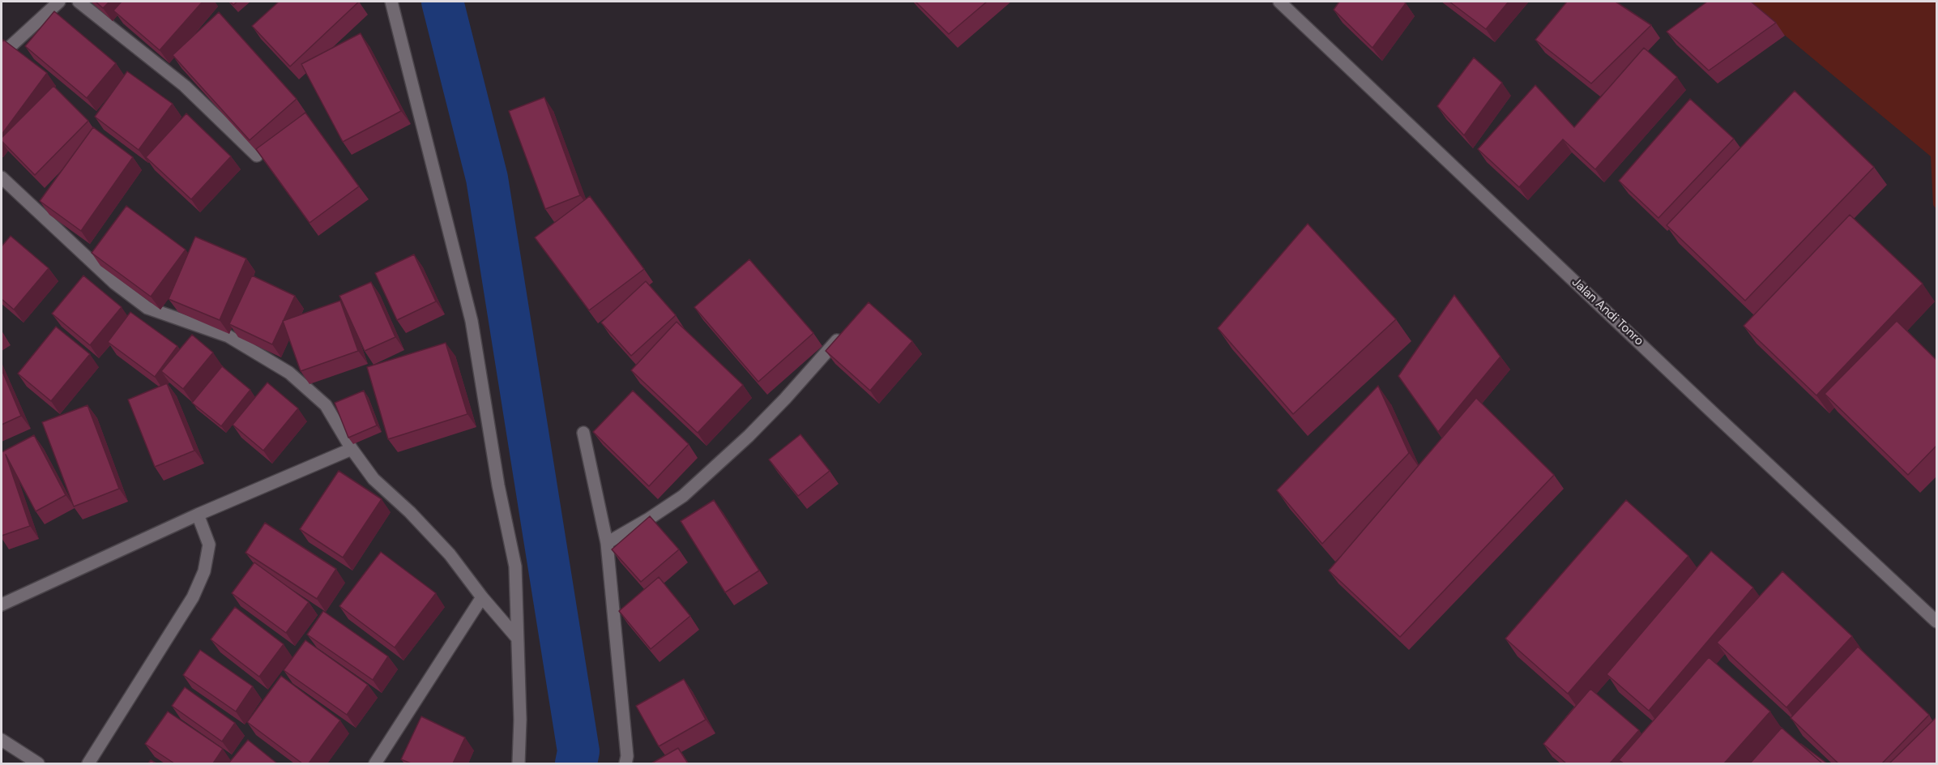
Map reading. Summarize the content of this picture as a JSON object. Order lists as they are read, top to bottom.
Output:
{
  "streets": {
    "street": ["Jalan Andi Tonro"]
  }
}
